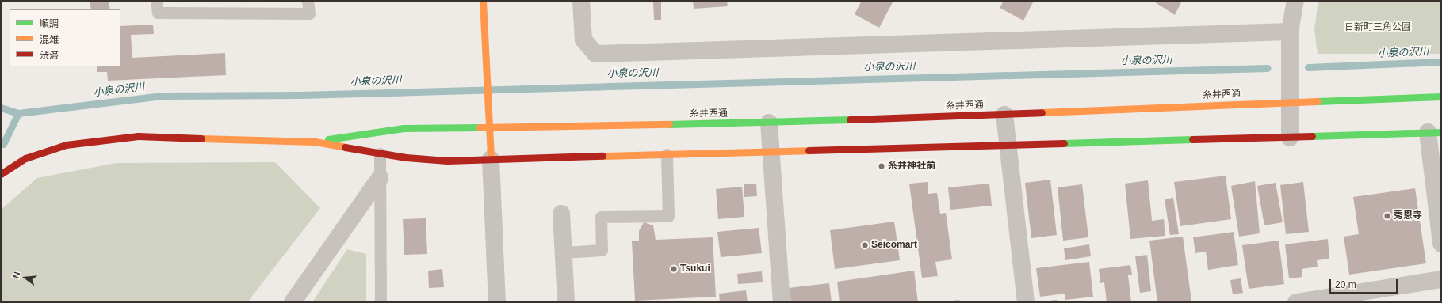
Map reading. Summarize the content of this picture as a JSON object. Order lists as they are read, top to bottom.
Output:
{
  "streets": {
    "street": ["糸井西通"]
  },
  "water": ["小泉の沢川"],
  "parks": ["日新町三角公園"],
  "places": [
    "糸井神社前",
    "秀恩寺",
    "Seicomart",
    "Tsukui"
  ],
  "legend": ["順調", "混雑", "渋滞"],
  "scale_bar": "20 m",
  "north": "left"
}
